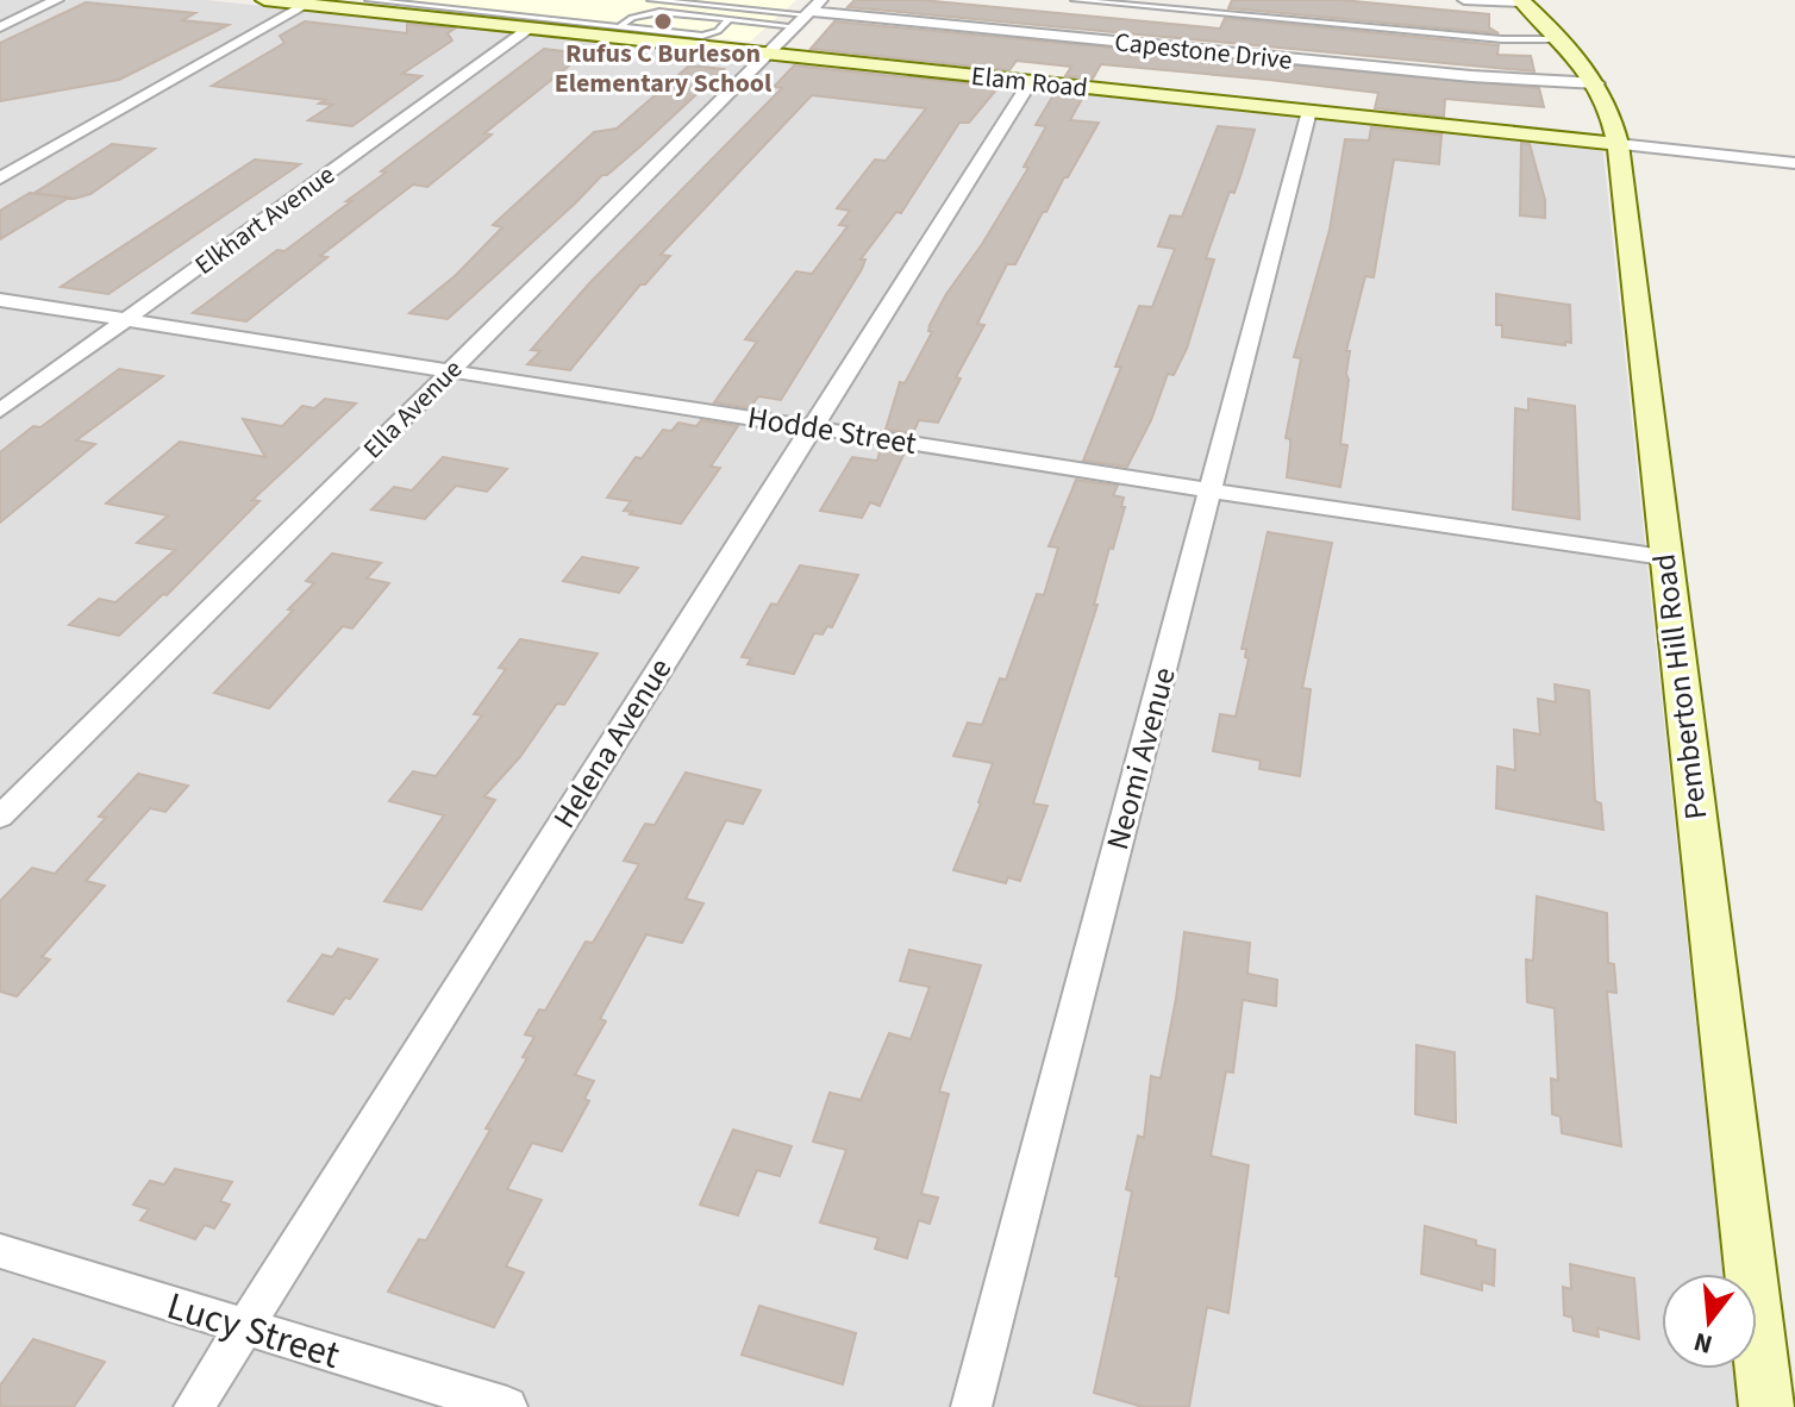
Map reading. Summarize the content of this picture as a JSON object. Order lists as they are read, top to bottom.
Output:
{
  "streets": {
    "street": [
      "Capestone Drive",
      "Elam Road",
      "Elkhart Avenue",
      "Ella Avenue",
      "Hodde Street",
      "Pemberton Hill Road",
      "Helena Avenue",
      "Neomi Avenue",
      "Lucy Street"
    ]
  },
  "crossings": [
    ["Capestone Drive", "Ella Avenue"],
    ["Capestone Drive", "Pemberton Hill Road"],
    ["Elam Road", "Elkhart Avenue"],
    ["Elam Road", "Ella Avenue"],
    ["Elam Road", "Pemberton Hill Road"],
    ["Elam Road", "Helena Avenue"],
    ["Elam Road", "Neomi Avenue"],
    ["Elkhart Avenue", "Hodde Street"],
    ["Ella Avenue", "Hodde Street"],
    ["Hodde Street", "Pemberton Hill Road"],
    ["Hodde Street", "Helena Avenue"],
    ["Hodde Street", "Neomi Avenue"],
    ["Helena Avenue", "Lucy Street"]
  ],
  "places": ["Rufus C Burleson Elementary School"],
  "north": "bottom"
}
